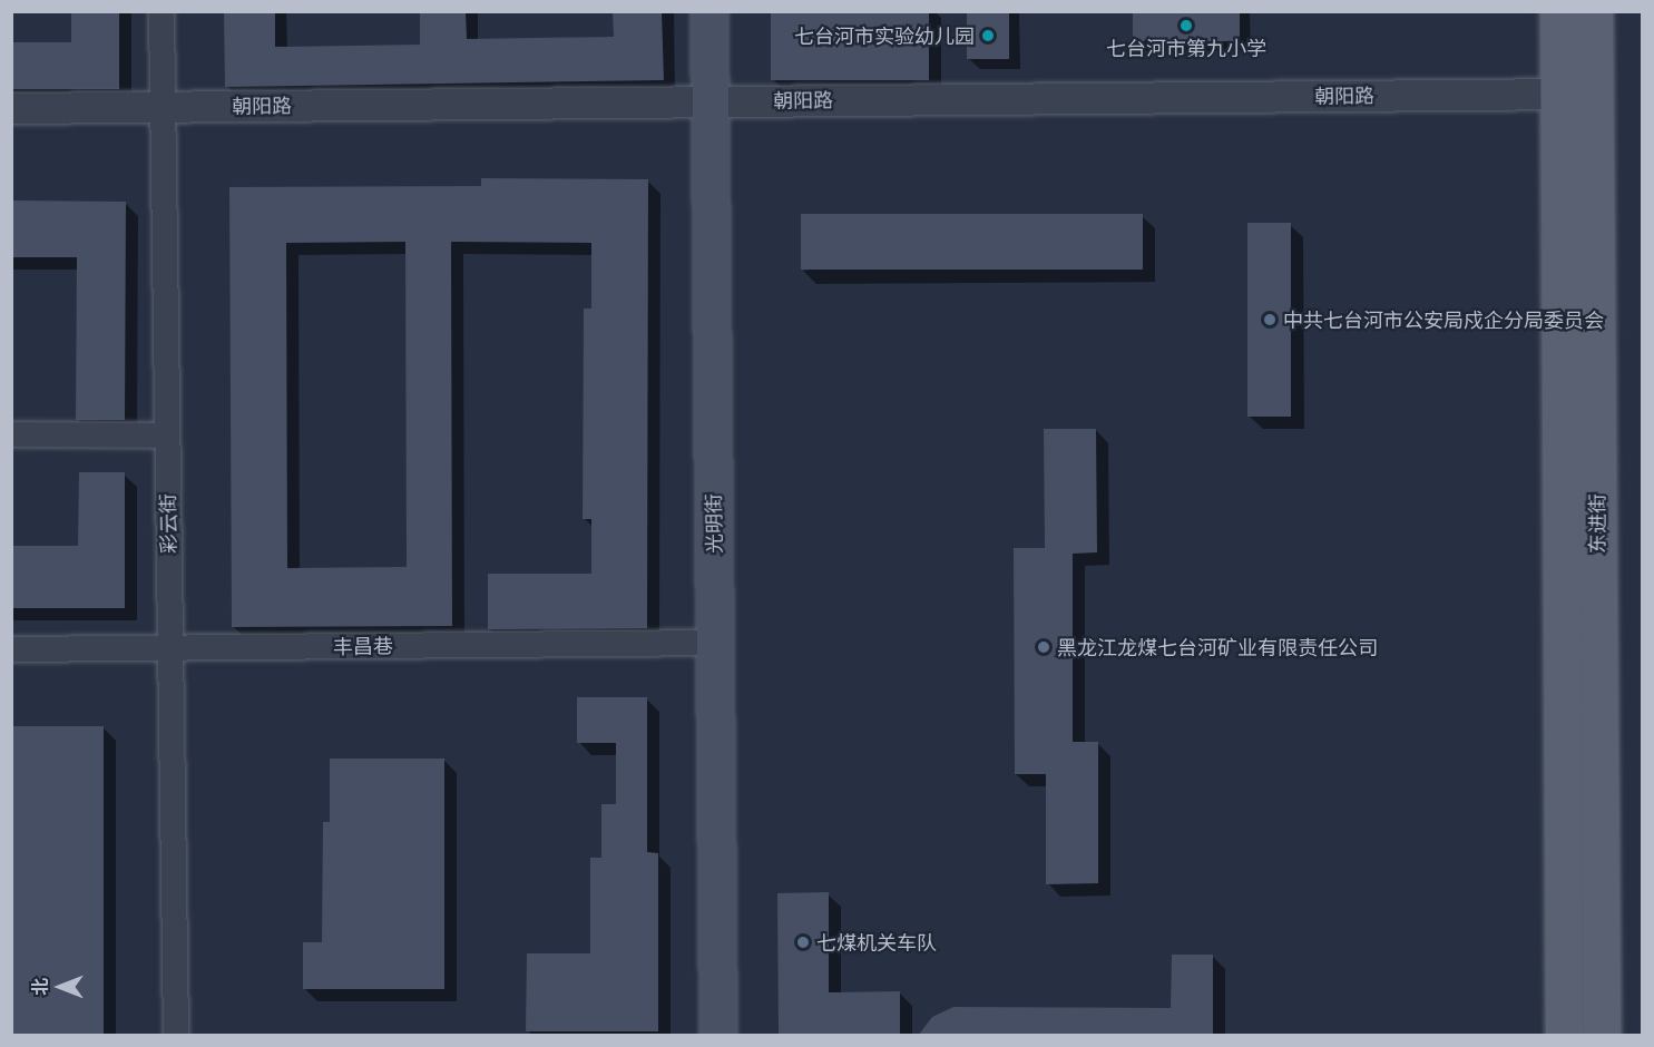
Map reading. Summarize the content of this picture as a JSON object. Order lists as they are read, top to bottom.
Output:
{
  "streets": {
    "main road": ["光明街", "东进街"],
    "street": ["朝阳路", "彩云街", "丰昌巷"]
  },
  "crossings": [
    ["朝阳路", "彩云街"],
    ["朝阳路", "光明街"],
    ["朝阳路", "东进街"],
    ["彩云街", "丰昌巷"],
    ["光明街", "丰昌巷"]
  ],
  "places": [
    "七台河市第九小学",
    "七台河市实验幼儿园",
    "中共七台河市公安局戍企分局委员会",
    "黑龙江龙煤七台河矿业有限责任公司",
    "七煤机关车队"
  ],
  "north": "left"
}
